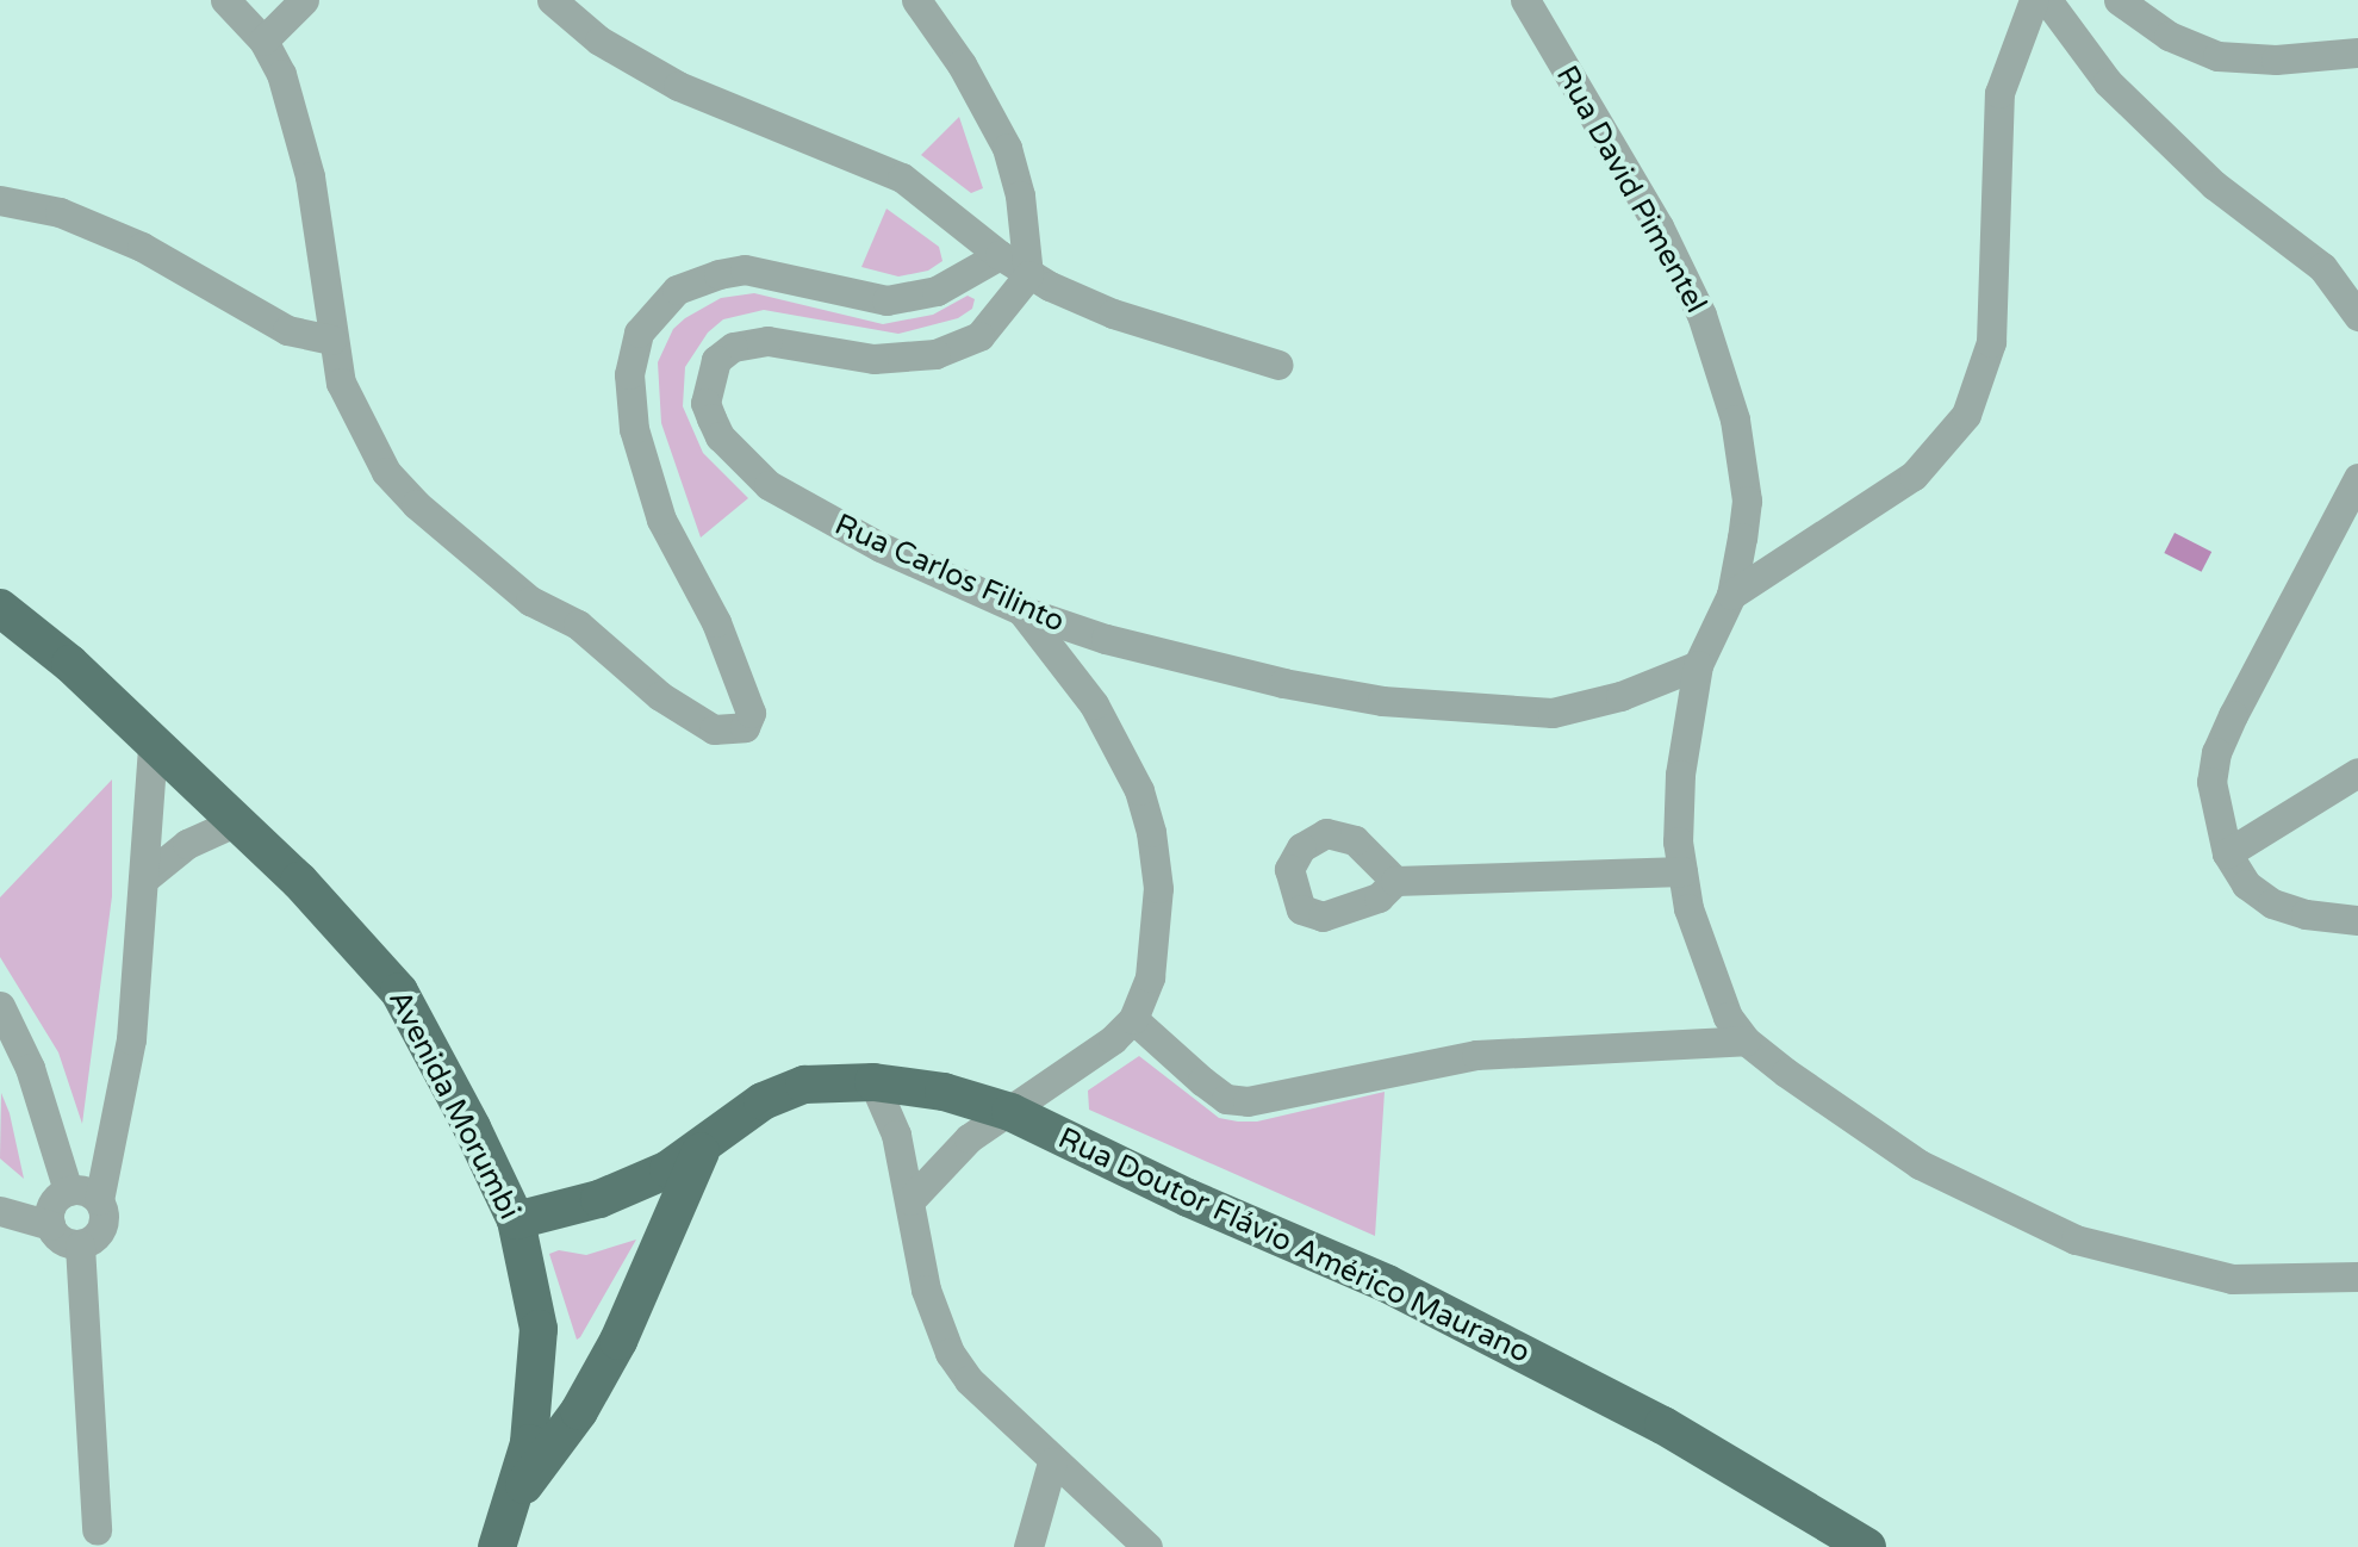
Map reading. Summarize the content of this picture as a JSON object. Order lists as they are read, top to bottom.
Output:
{
  "streets": {
    "main road": ["Avenida Morumbi", "Rua Doutor Flávio Américo Maurano"],
    "street": ["Rua David Pimentel", "Rua Carlos Filinto"]
  },
  "crossings": [
    ["Rua David Pimentel", "Rua Carlos Filinto"],
    ["Avenida Morumbi", "Rua Doutor Flávio Américo Maurano"]
  ]
}
